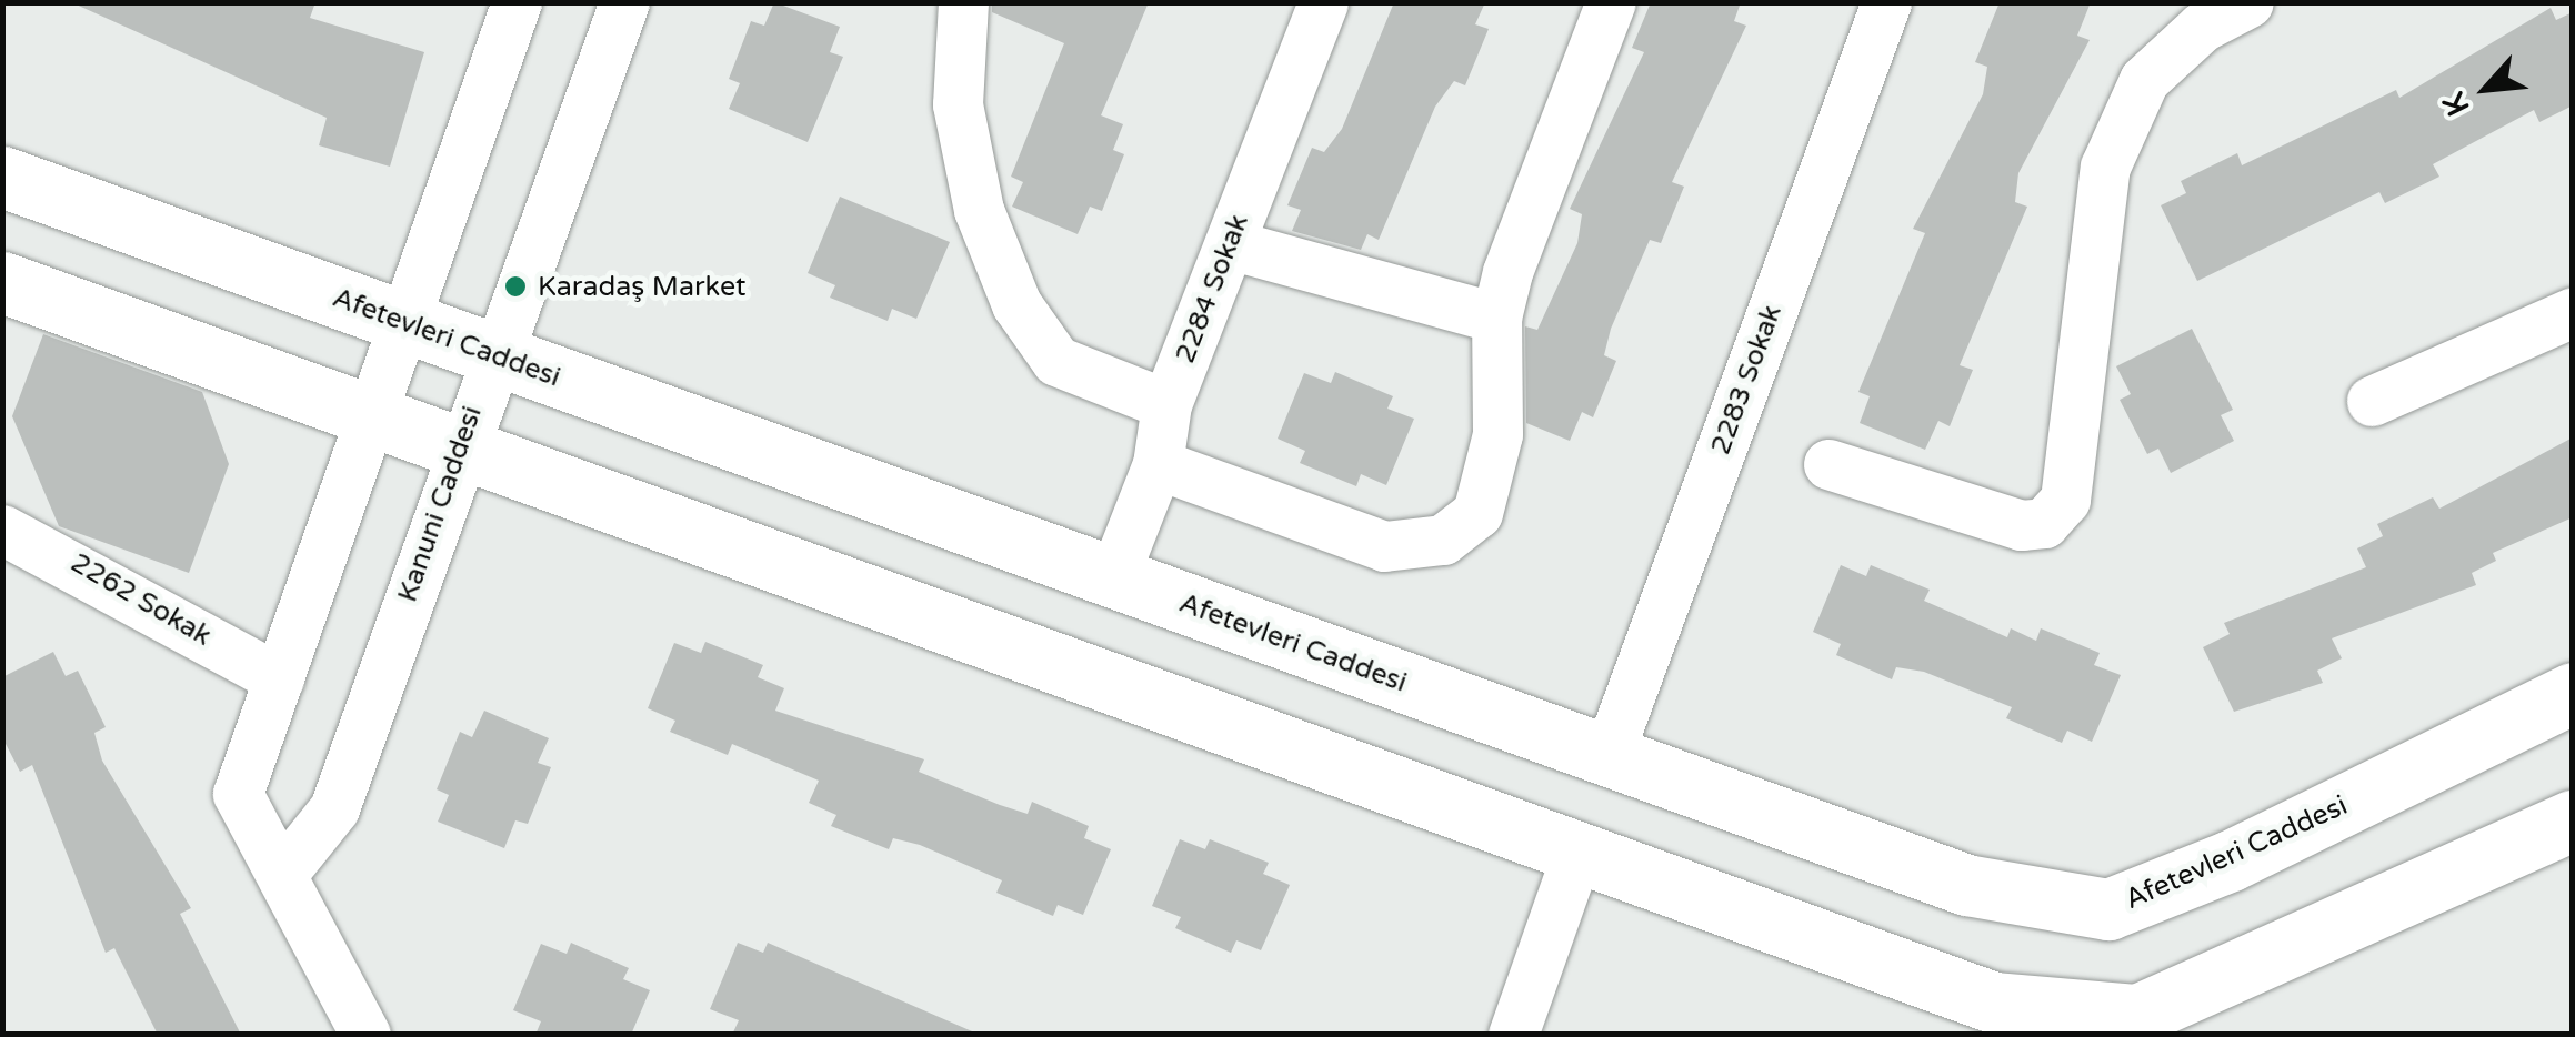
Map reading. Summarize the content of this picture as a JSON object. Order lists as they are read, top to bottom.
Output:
{
  "streets": {
    "main road": ["Afetevleri Caddesi"],
    "street": [
      "2284 Sokak",
      "2283 Sokak",
      "Kanuni Caddesi",
      "2262 Sokak"
    ]
  },
  "crossings": [
    ["2284 Sokak", "Afetevleri Caddesi"],
    ["Afetevleri Caddesi", "2283 Sokak"],
    ["Afetevleri Caddesi", "Kanuni Caddesi"]
  ],
  "places": ["Karadaş Market"],
  "north": "bottom left"
}
